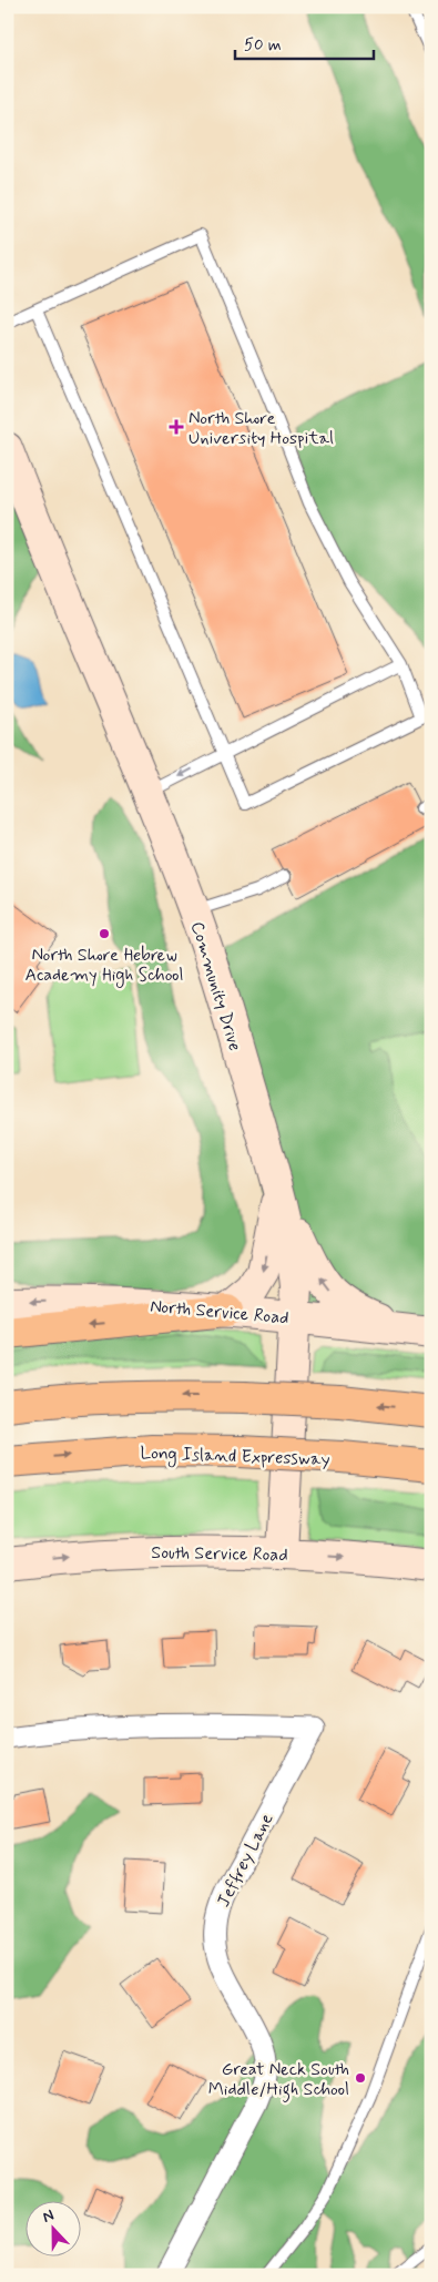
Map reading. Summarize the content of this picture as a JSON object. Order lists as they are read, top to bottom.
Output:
{
  "streets": {
    "highway": ["Long Island Expressway"],
    "main road": ["Community Drive", "North Service Road", "South Service Road"],
    "street": ["Jeffrey Lane"]
  },
  "crossings": [
    ["Community Drive", "North Service Road"],
    ["Community Drive", "South Service Road"]
  ],
  "one_way": ["North Service Road", "South Service Road"],
  "places": {
    "health": ["North Shore University Hospital"],
    "other": ["North Shore Hebrew Academy High School", "Great Neck South Middle/High School"]
  },
  "scale_bar": "50 m",
  "north": "top"
}
